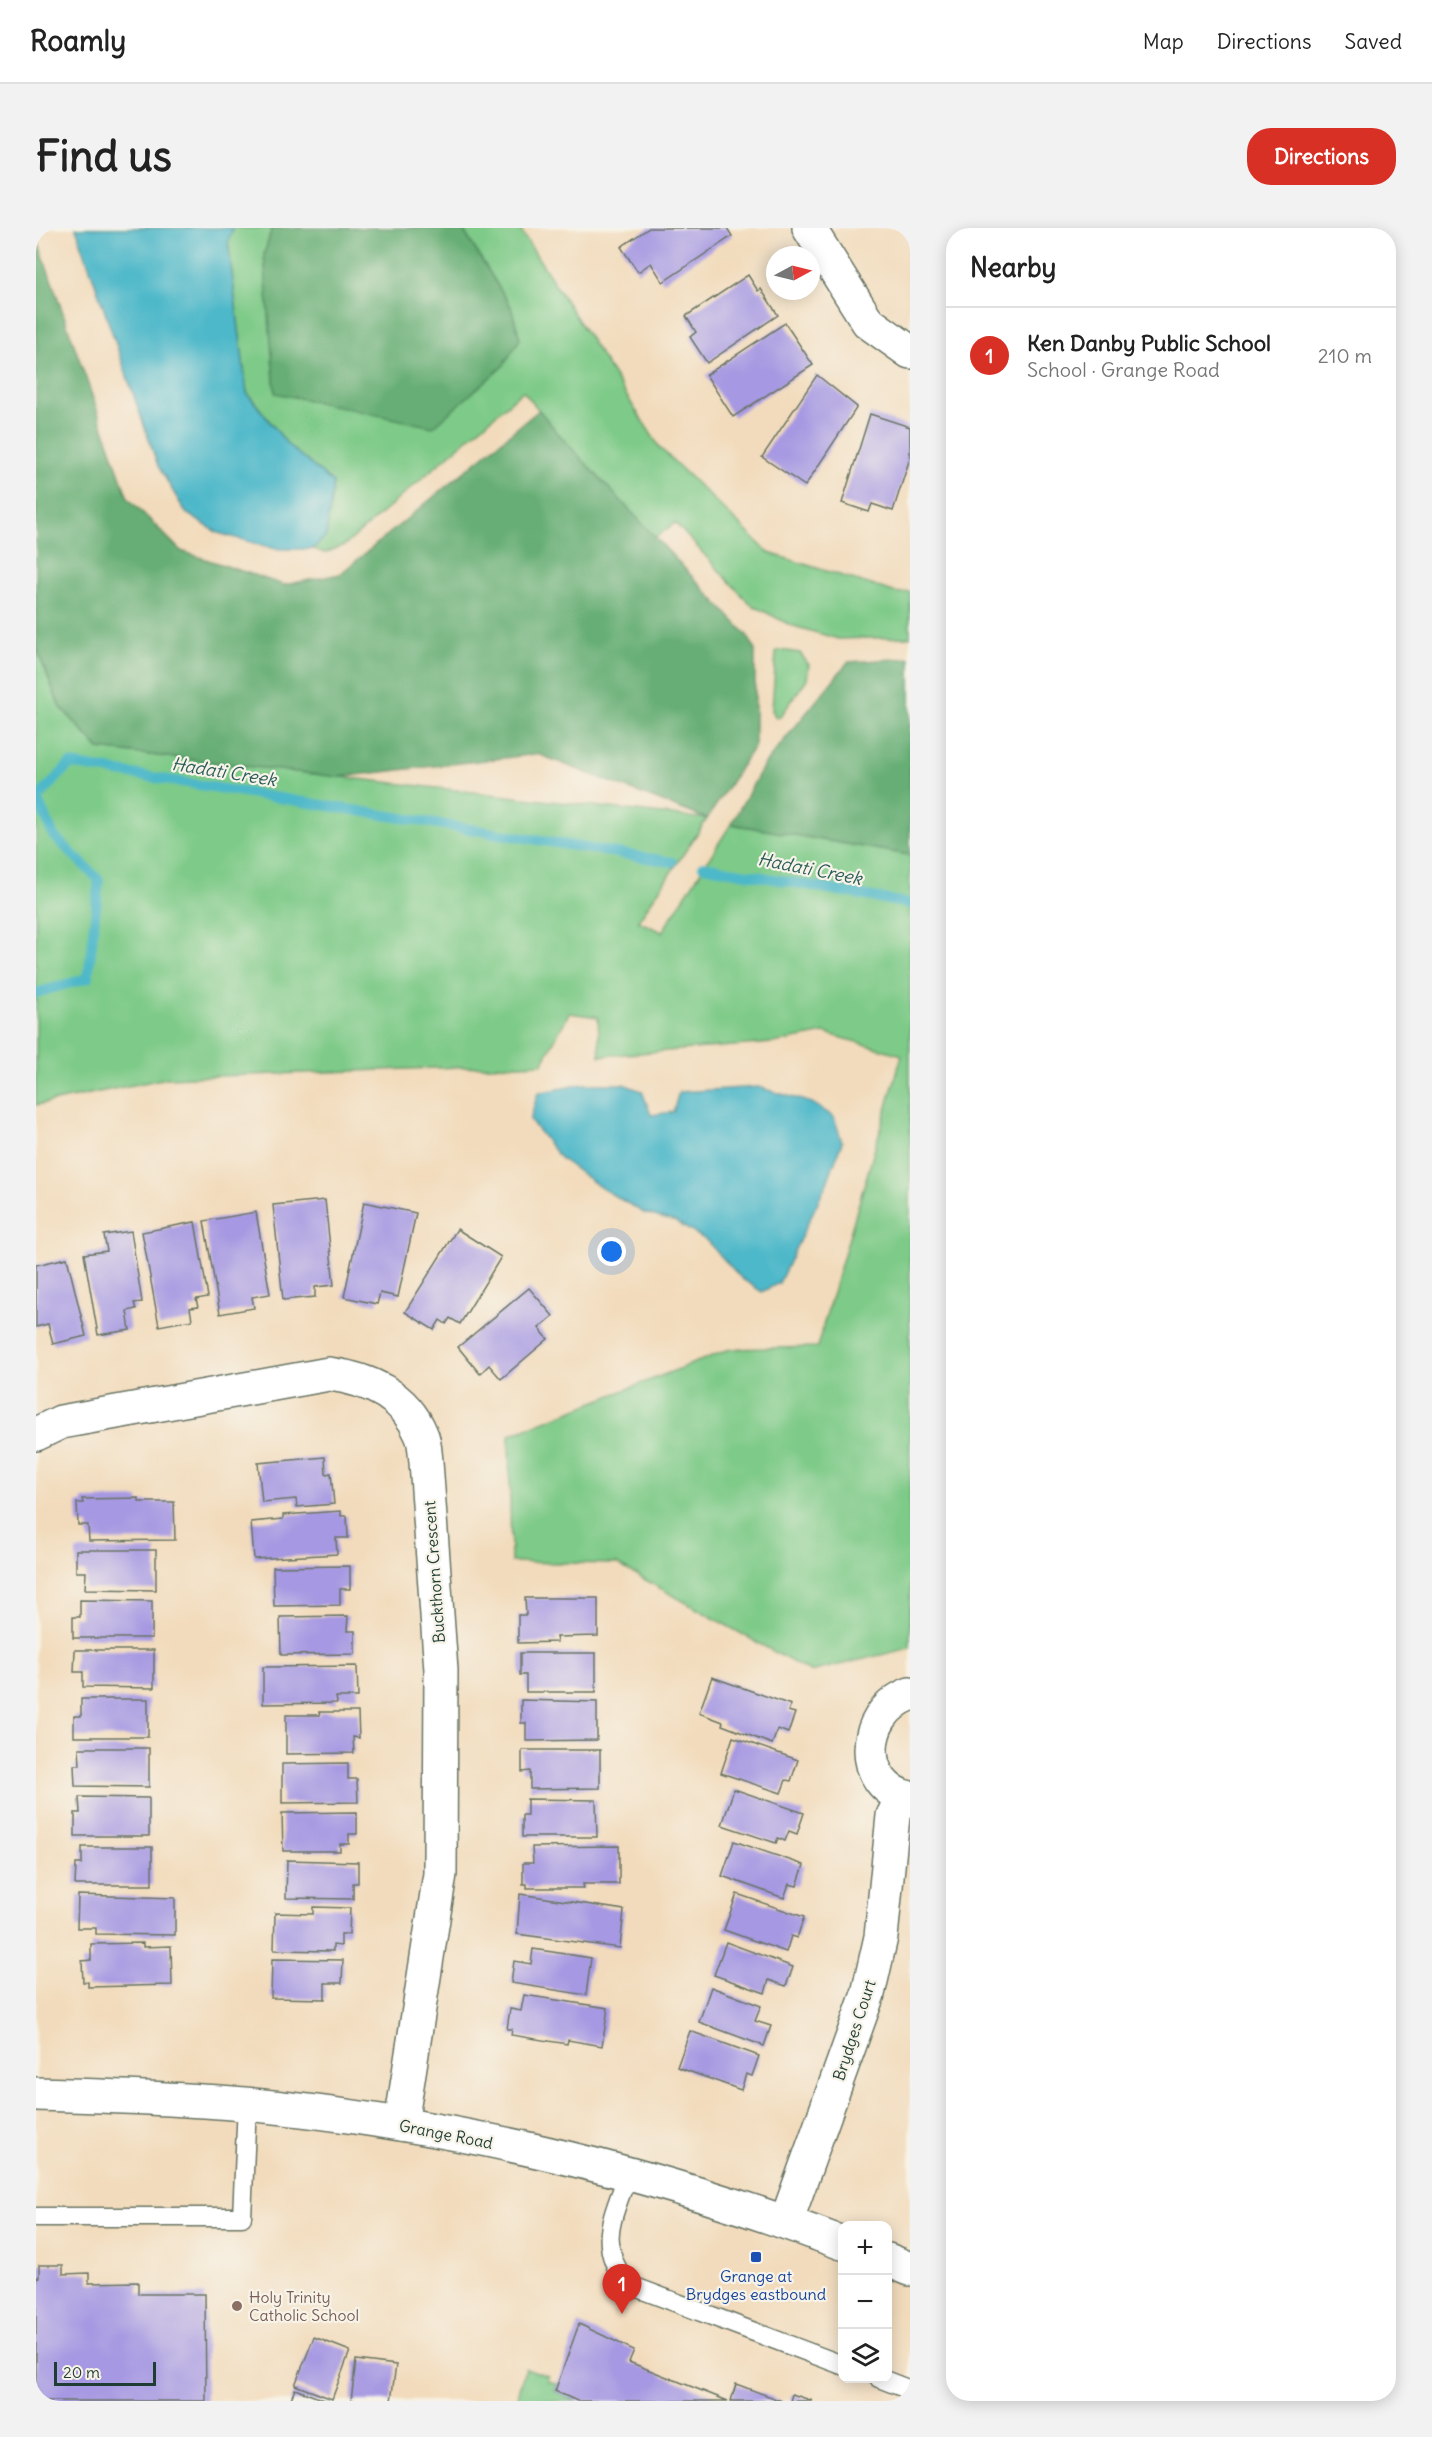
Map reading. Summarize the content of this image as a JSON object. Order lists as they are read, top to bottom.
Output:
{
  "streets": {
    "street": ["Buckthorn Crescent", "Brydges Court", "Grange Road"]
  },
  "crossings": [
    ["Buckthorn Crescent", "Grange Road"],
    ["Brydges Court", "Grange Road"]
  ],
  "water": ["Hadati Creek"],
  "places": {
    "transit": ["Grange at Brydges eastbound"],
    "other": ["Holy Trinity Catholic School"]
  },
  "scale_bar": "20 m",
  "north": "right",
  "page": {
    "header": "Roamly",
    "nav": ["Map", "Directions", "Saved"],
    "buttons": "Directions",
    "title": "Find us",
    "heading": "Nearby",
    "list": [
      {
        "mark": "1",
        "name": "Ken Danby Public School",
        "note": "School · Grange Road",
        "value": "210 m"
      }
    ],
    "map_buttons": ["+", "−"],
    "pins": "1",
    "scale": "20 m"
  }
}
